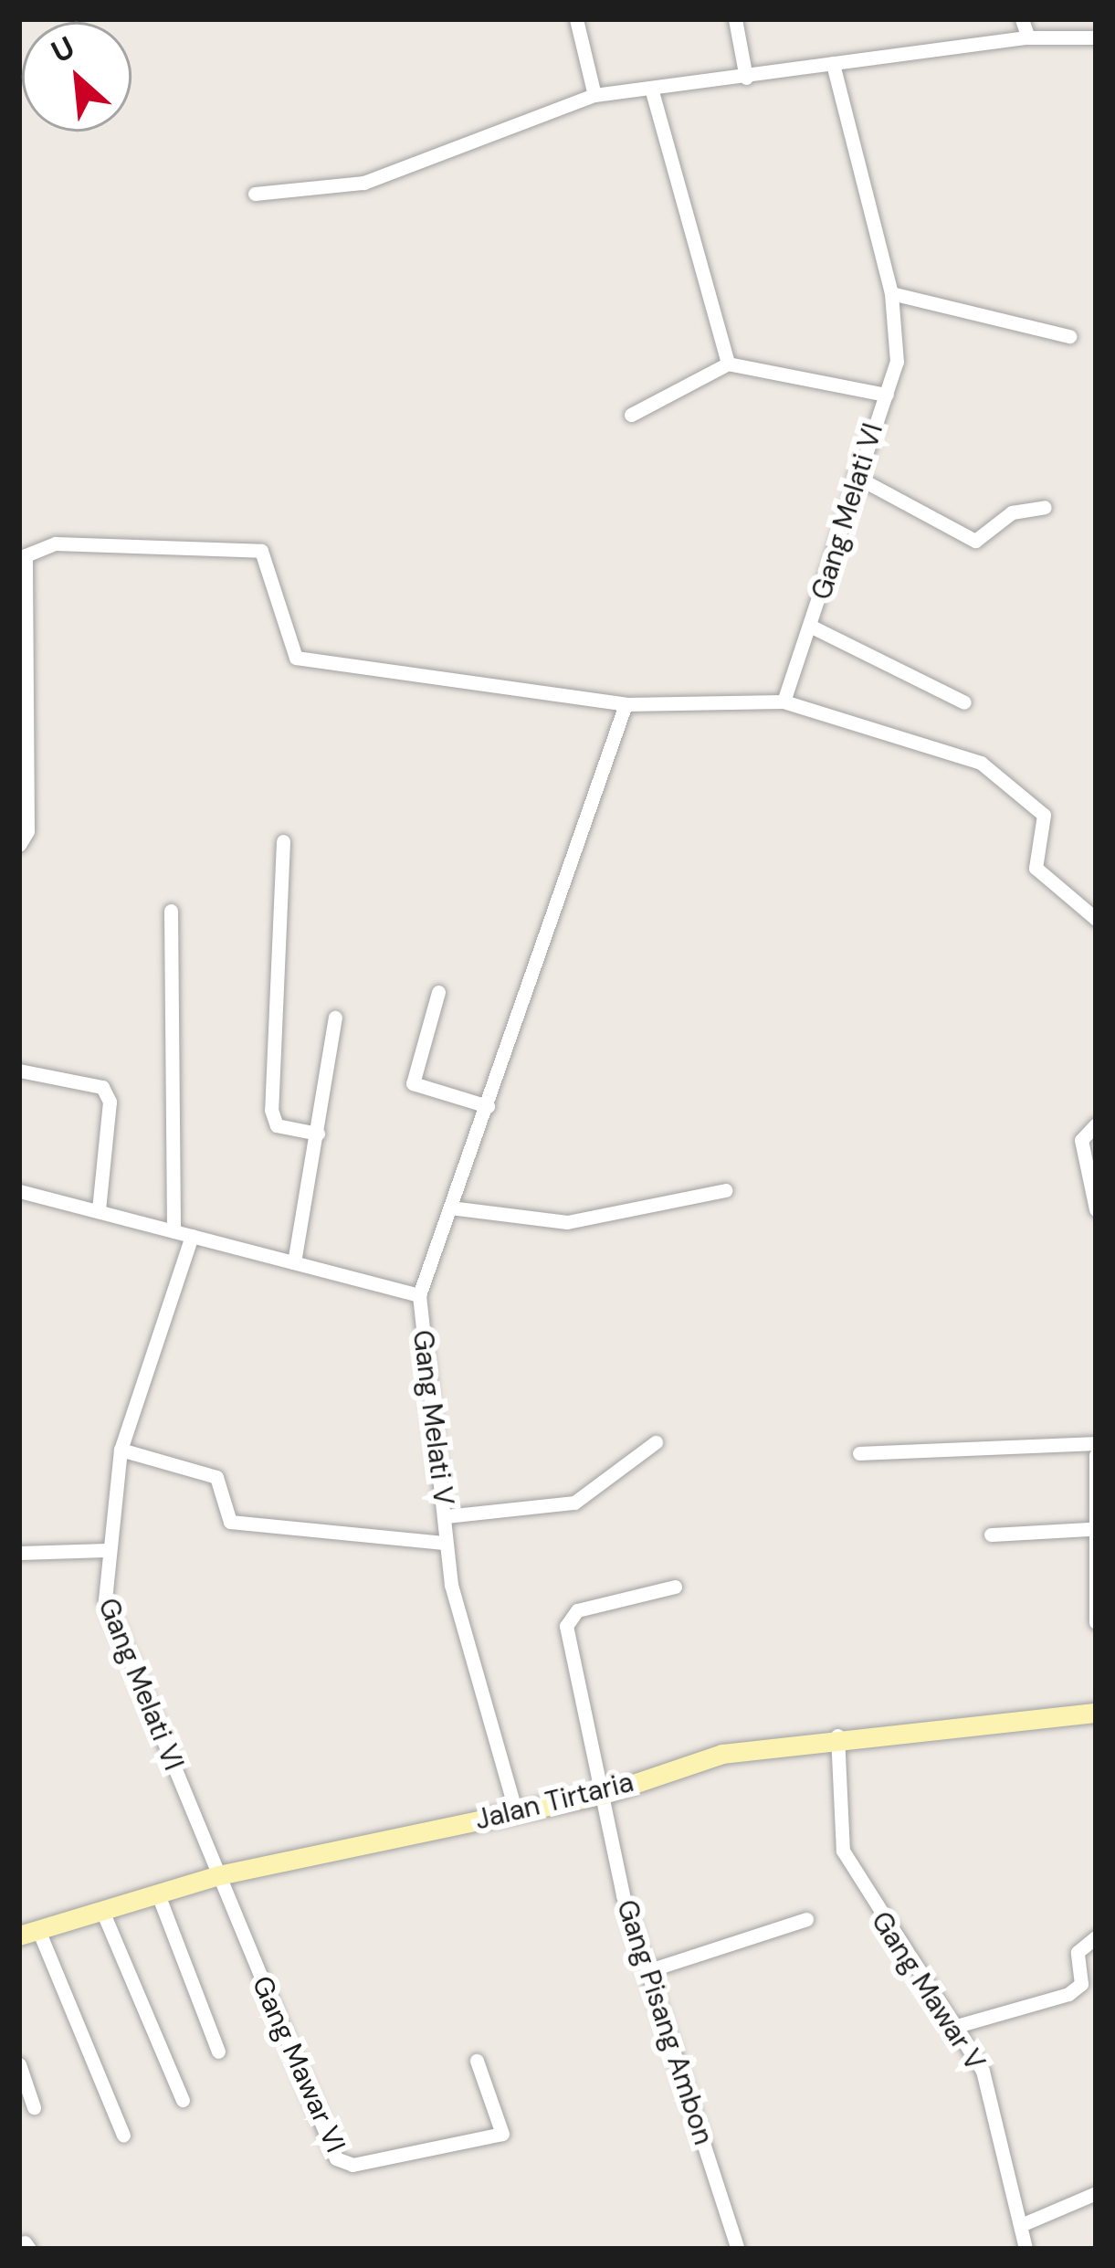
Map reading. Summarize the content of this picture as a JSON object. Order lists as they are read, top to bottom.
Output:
{
  "streets": {
    "street": [
      "Gang Melati VI",
      "Gang Melati V",
      "Jalan Tirtaria",
      "Gang Mawar V",
      "Gang Pisang Ambon",
      "Gang Mawar VI"
    ]
  },
  "crossings": [
    ["Gang Melati VI", "Gang Melati V"],
    ["Gang Melati VI", "Jalan Tirtaria"],
    ["Gang Melati VI", "Gang Mawar VI"],
    ["Gang Melati V", "Jalan Tirtaria"],
    ["Jalan Tirtaria", "Gang Mawar V"],
    ["Jalan Tirtaria", "Gang Pisang Ambon"],
    ["Jalan Tirtaria", "Gang Mawar VI"]
  ],
  "north": "top left"
}
